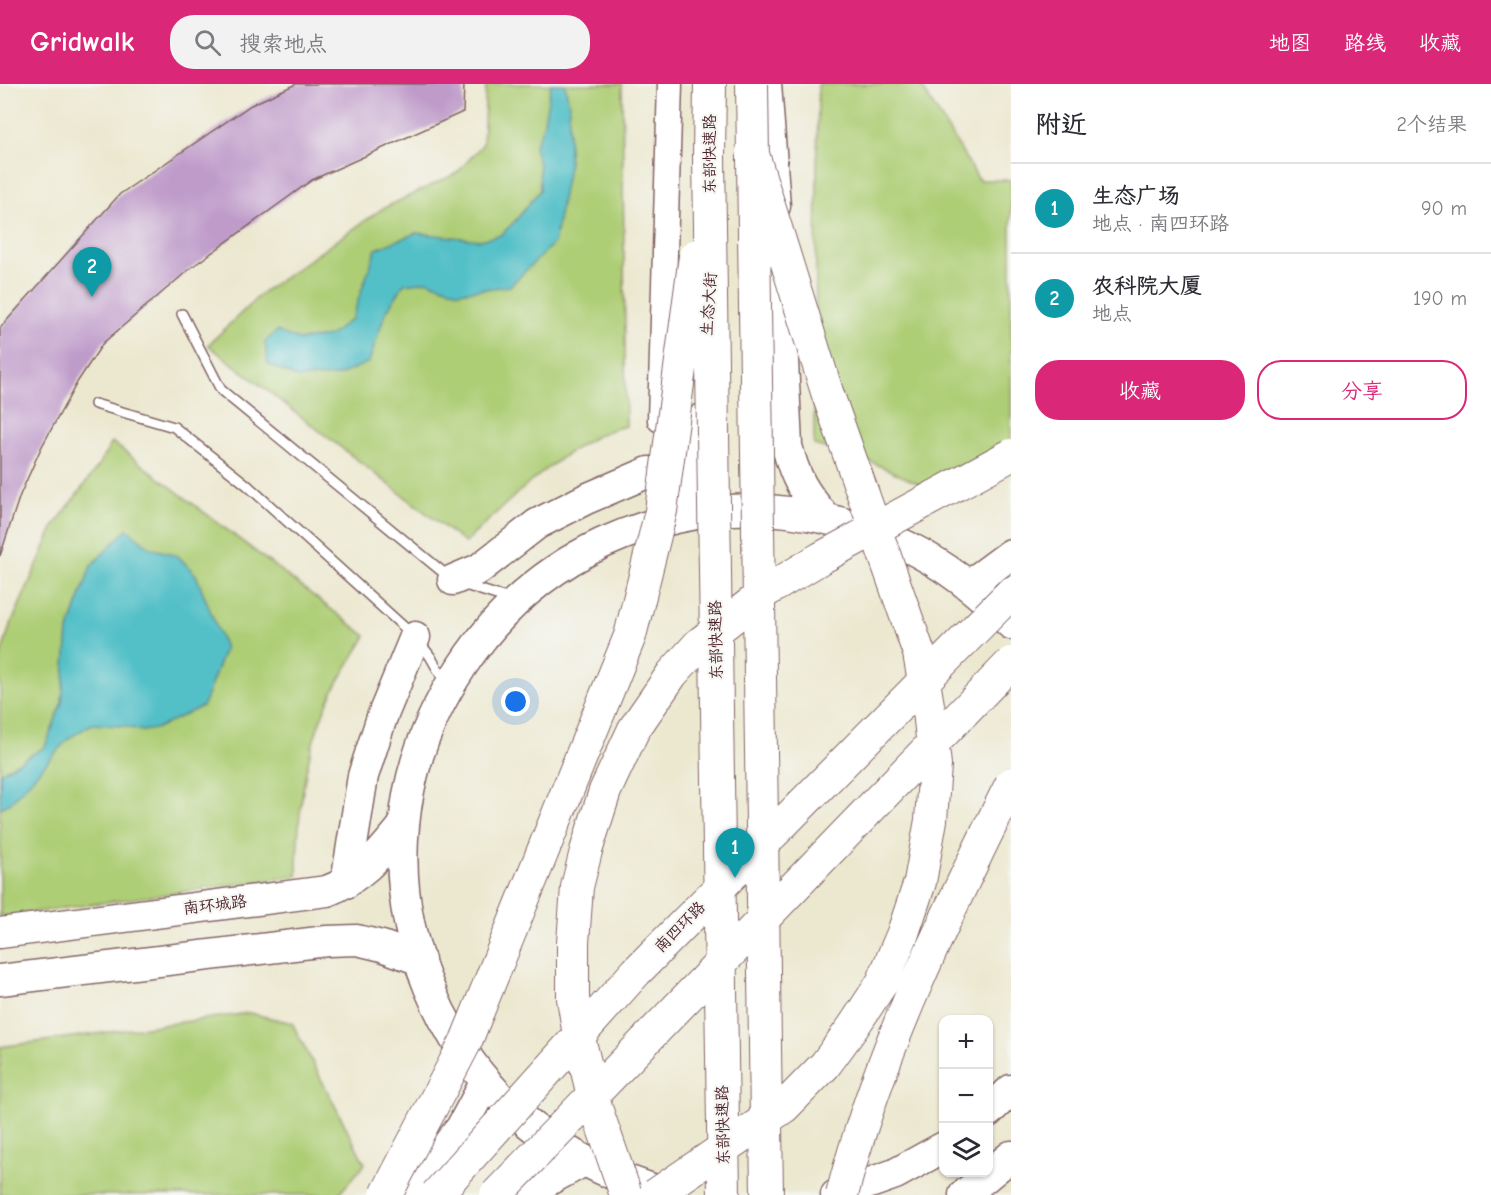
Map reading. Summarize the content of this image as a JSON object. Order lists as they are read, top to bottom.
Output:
{
  "streets": {
    "highway": ["东部快速路", "南四环路"],
    "main road": ["生态大街", "南环城路"]
  },
  "page": {
    "header": "Gridwalk",
    "search": "搜索地点",
    "nav": ["地图", "路线", "收藏"],
    "heading": ["附近", "2个结果"],
    "list": [
      {
        "mark": "1",
        "name": "生态广场",
        "note": "地点 · 南四环路",
        "value": "90 m"
      },
      {
        "mark": "2",
        "name": "农科院大厦",
        "note": "地点",
        "value": "190 m"
      }
    ],
    "pins": ["2", "1"],
    "buttons": ["收藏", "分享"],
    "map_buttons": ["+", "−"]
  }
}
